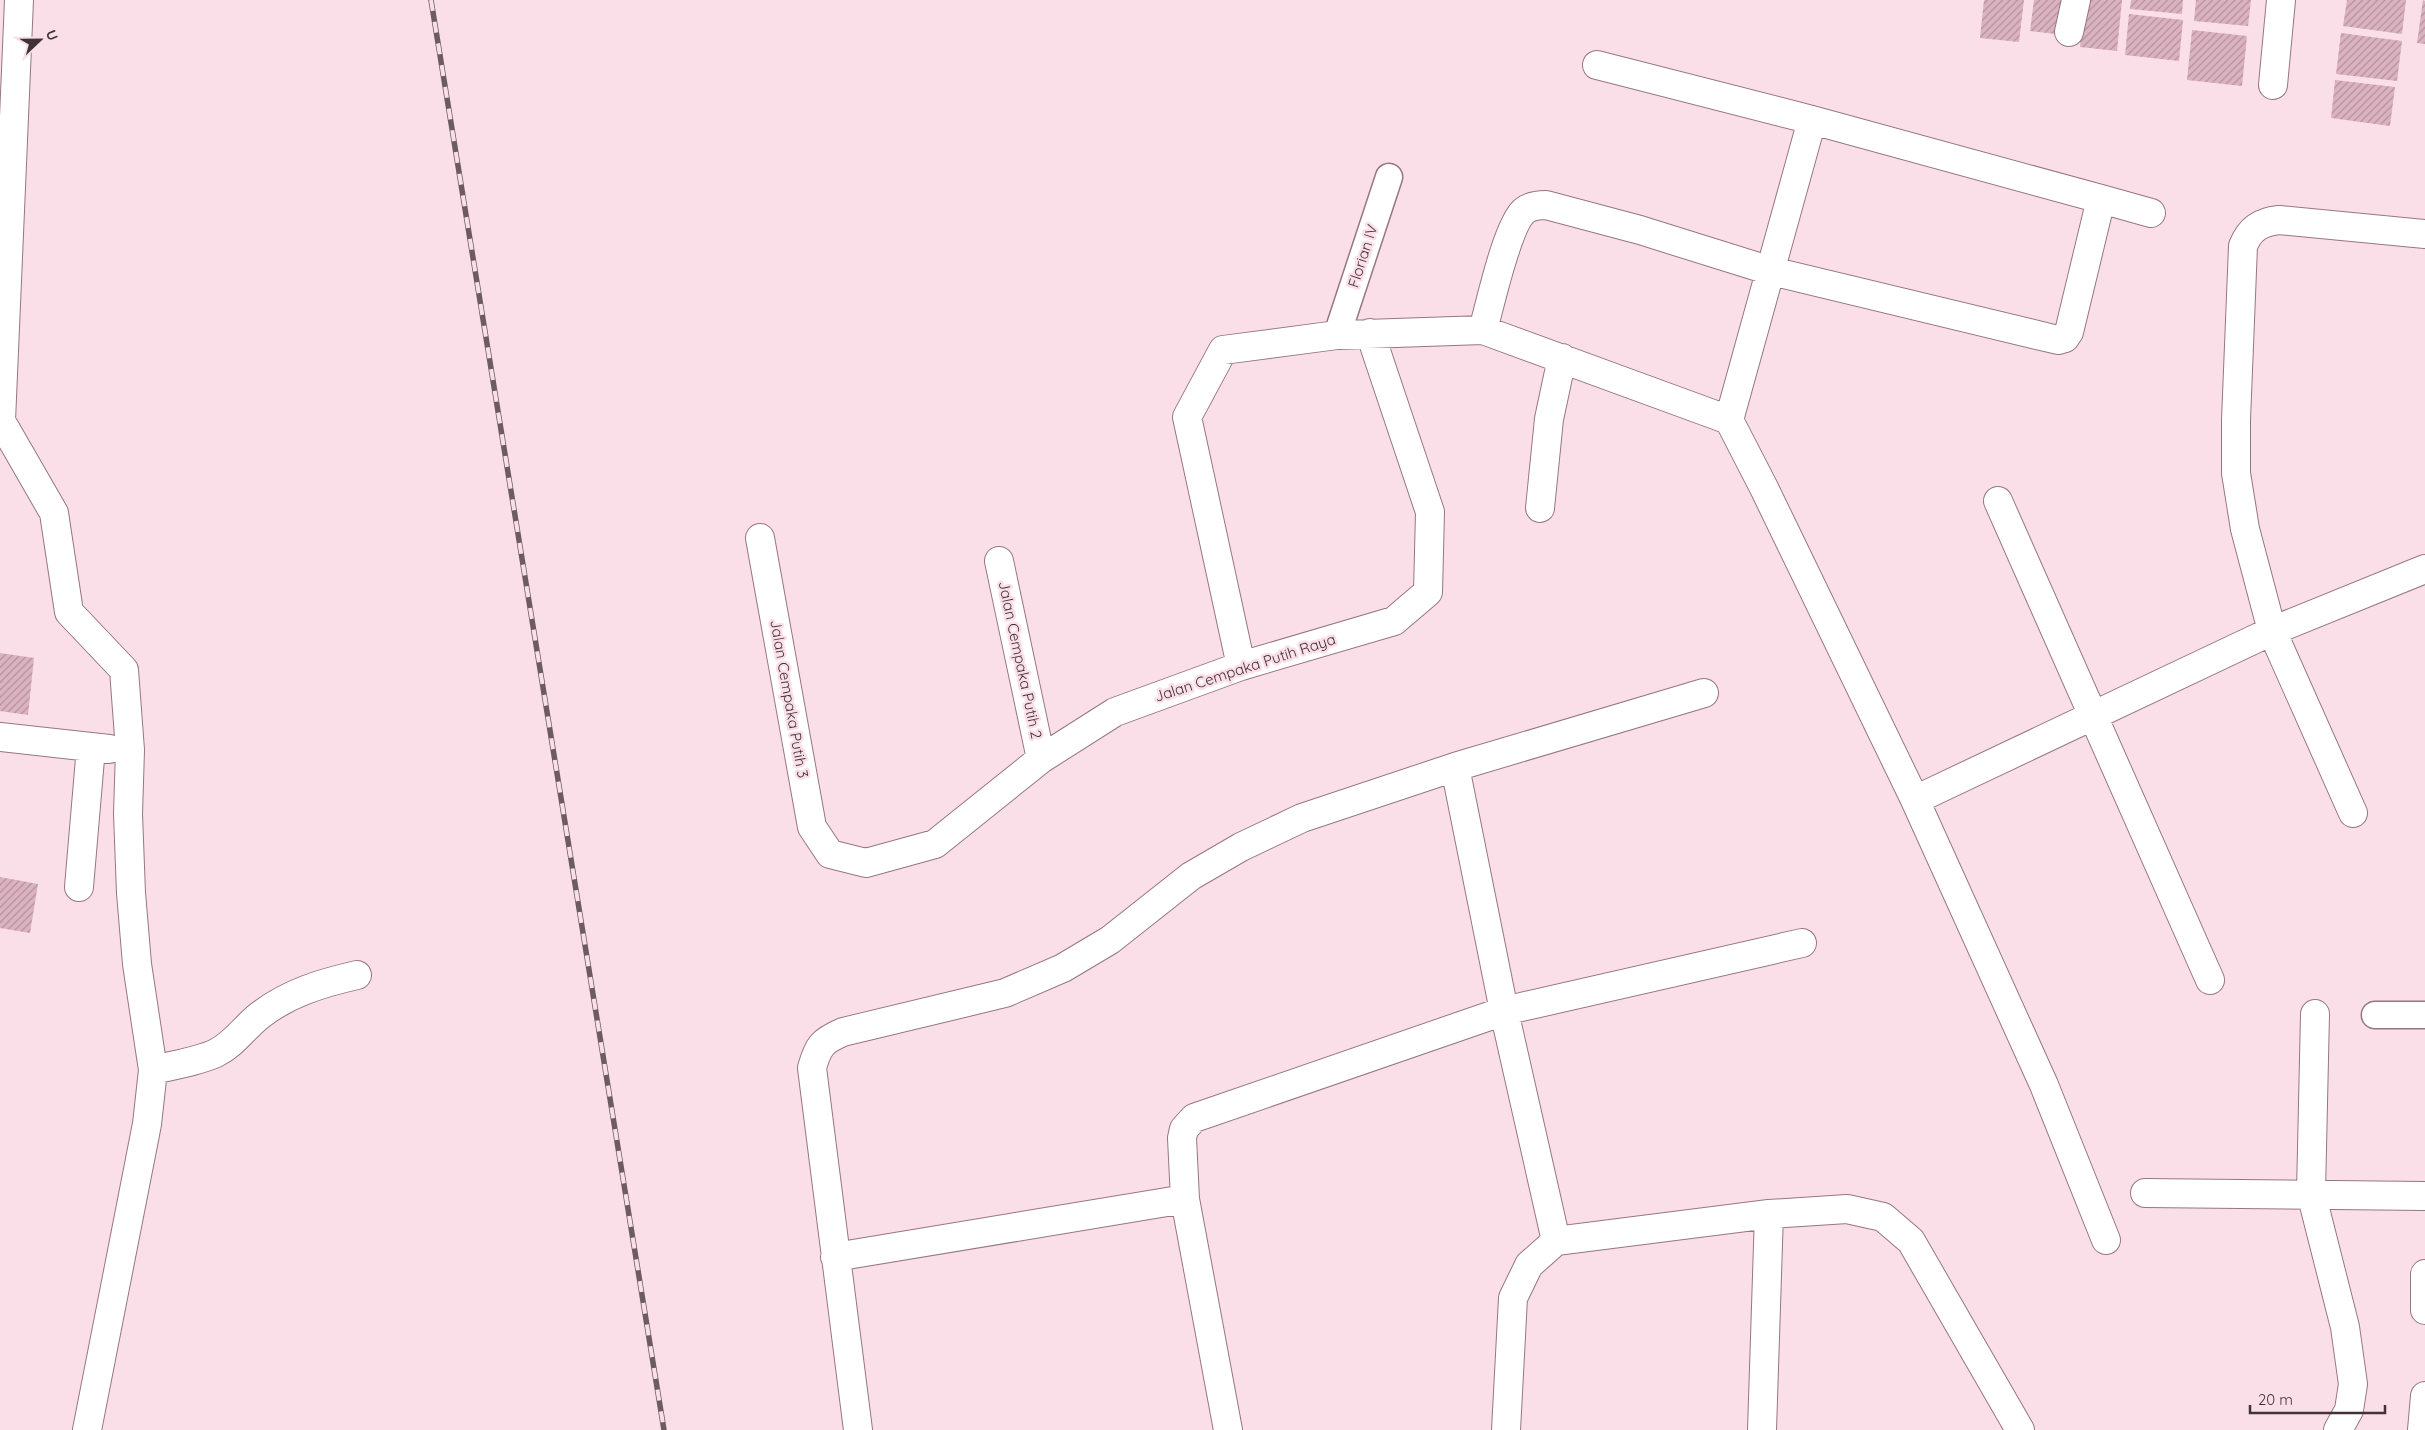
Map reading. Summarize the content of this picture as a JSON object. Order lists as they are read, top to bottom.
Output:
{
  "streets": {
    "street": ["Jalan Cempaka Putih 2", "Jalan Cempaka Putih Raya", "Jalan Cempaka Putih 3"],
    "lane": ["Florian IV"]
  },
  "crossings": [
    ["Jalan Cempaka Putih 2", "Jalan Cempaka Putih Raya"],
    ["Jalan Cempaka Putih Raya", "Jalan Cempaka Putih 3"]
  ],
  "scale_bar": "20 m",
  "north": "right"
}
